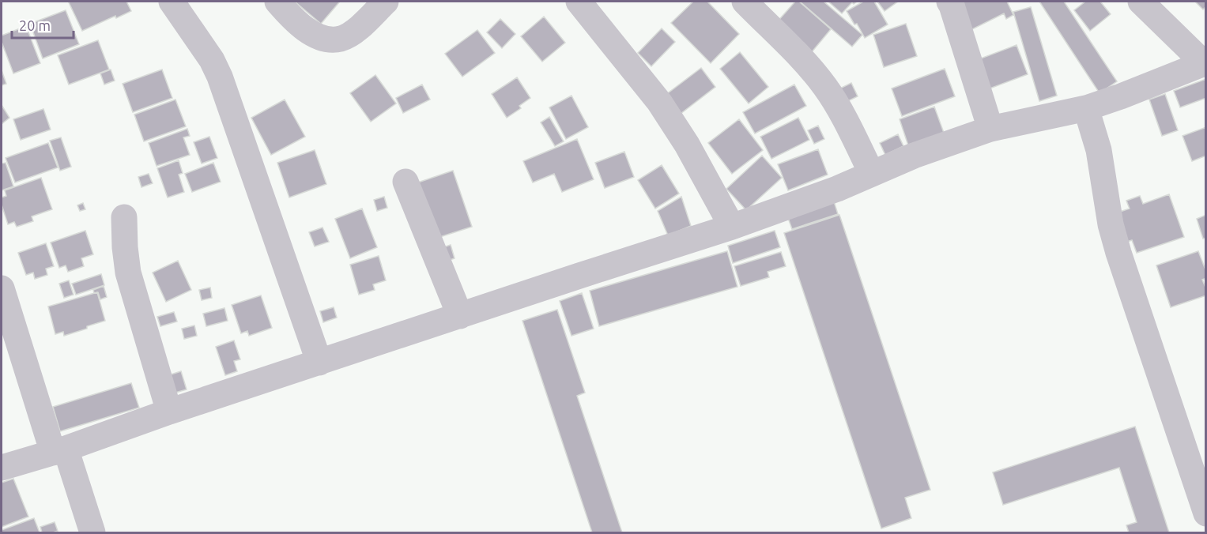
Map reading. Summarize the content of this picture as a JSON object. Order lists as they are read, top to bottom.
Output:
{
  "scale_bar": "20 m"
}
